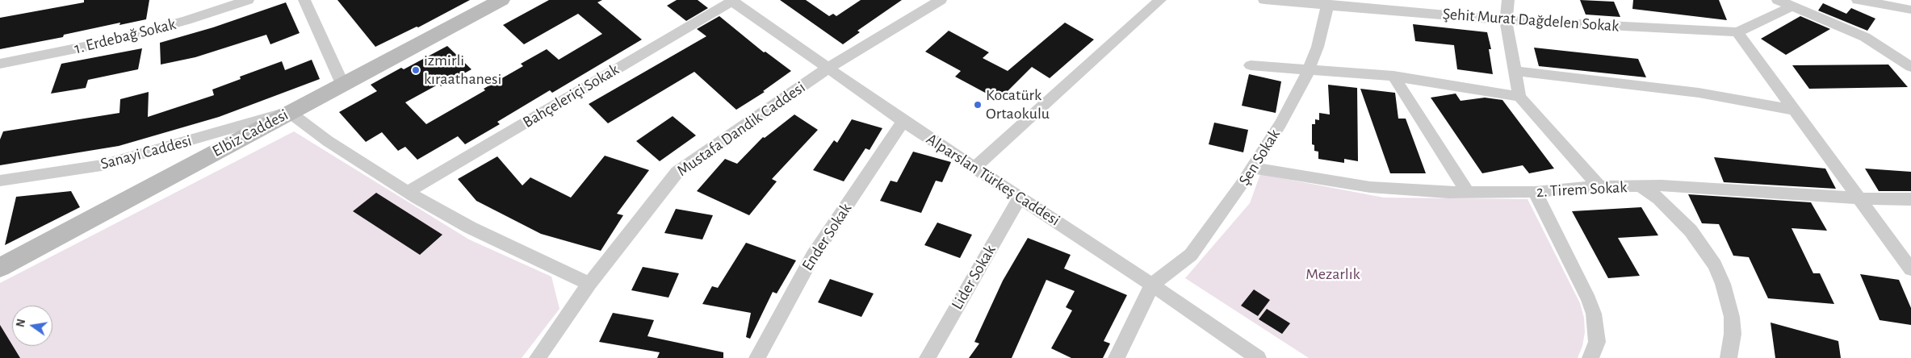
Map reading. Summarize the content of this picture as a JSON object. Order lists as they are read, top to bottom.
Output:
{
  "streets": {
    "street": [
      "Şehit Murat Dağdelen Sokak",
      "1. Erdebağ Sokak",
      "Bahçeleriçi Sokak",
      "Mustafa Dandik Caddesi",
      "Elbiz Caddesi",
      "Sanayi Caddesi",
      "Şen Sokak",
      "Alparslan Türkeş Caddesi",
      "2. Tirem Sokak",
      "Ender Sokak",
      "Lider Sokak"
    ]
  },
  "crossings": [
    ["Şehit Murat Dağdelen Sokak", "Şen Sokak"],
    ["Bahçeleriçi Sokak", "Alparslan Türkeş Caddesi"],
    ["Mustafa Dandik Caddesi", "Alparslan Türkeş Caddesi"],
    ["Elbiz Caddesi", "Sanayi Caddesi"],
    ["Şen Sokak", "Alparslan Türkeş Caddesi"],
    ["Şen Sokak", "2. Tirem Sokak"],
    ["Alparslan Türkeş Caddesi", "Ender Sokak"],
    ["Alparslan Türkeş Caddesi", "Lider Sokak"]
  ],
  "parks": ["Mezarlık"],
  "places": ["izmirli kıraathanesi", "Kocatürk Ortaokulu"],
  "north": "left"
}
